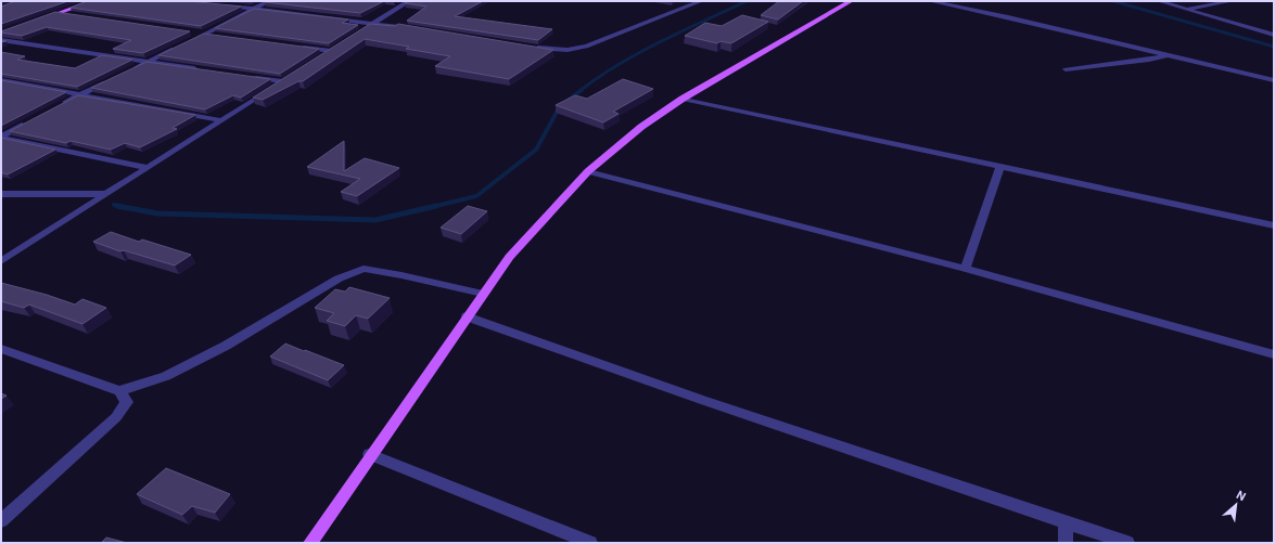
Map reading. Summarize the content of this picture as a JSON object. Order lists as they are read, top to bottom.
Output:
{
  "north": "top right"
}
